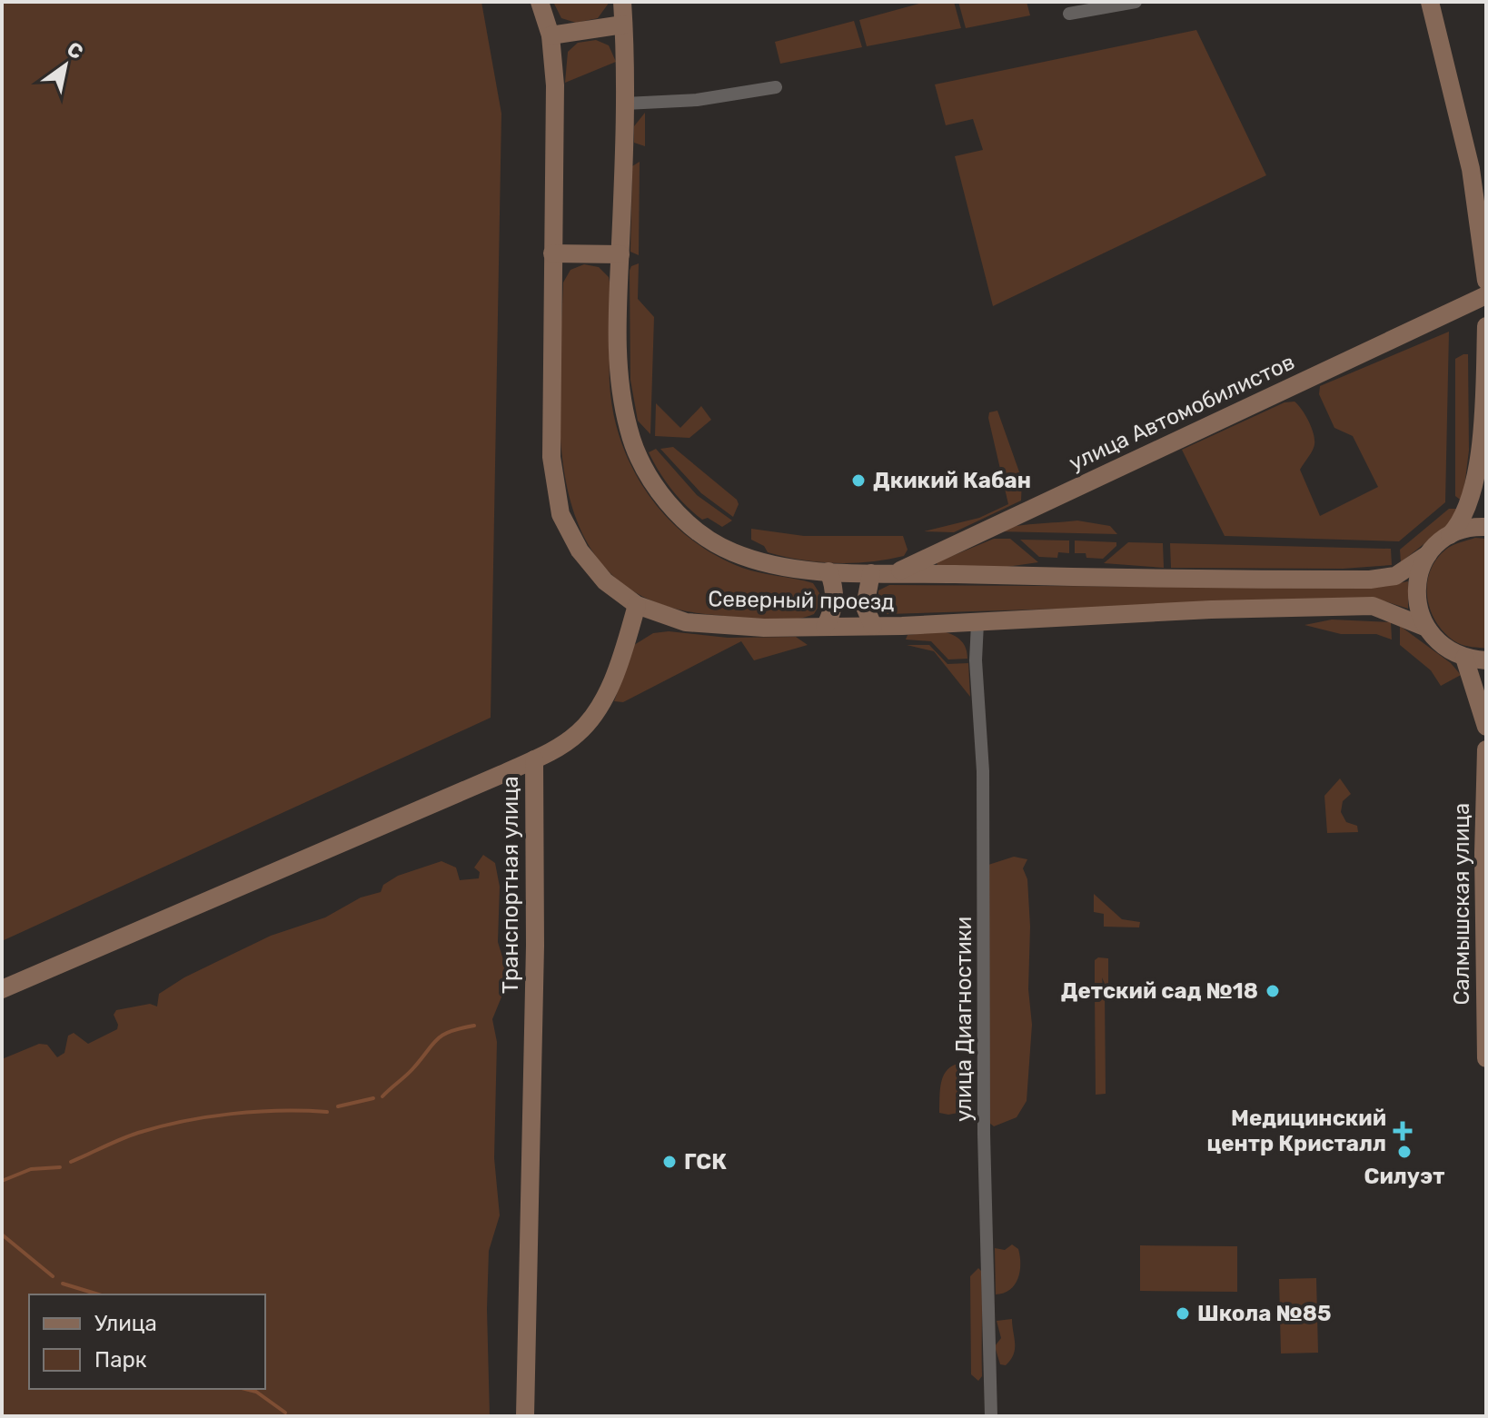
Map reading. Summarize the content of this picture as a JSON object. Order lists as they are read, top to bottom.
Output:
{
  "streets": {
    "main road": [
      "улица Автомобилистов",
      "Северный проезд",
      "Транспортная улица",
      "Салмышская улица"
    ],
    "street": ["улица Диагностики"]
  },
  "crossings": [
    ["улица Автомобилистов", "Северный проезд"],
    ["Северный проезд", "улица Диагностики"]
  ],
  "places": {
    "other": [
      "Дкикий Кабан",
      "Детский сад №18",
      "Силуэт",
      "ГСК",
      "Школа №85"
    ],
    "health": ["Медицинский центр Кристалл"]
  },
  "legend": ["Улица", "Парк"],
  "north": "top right"
}
